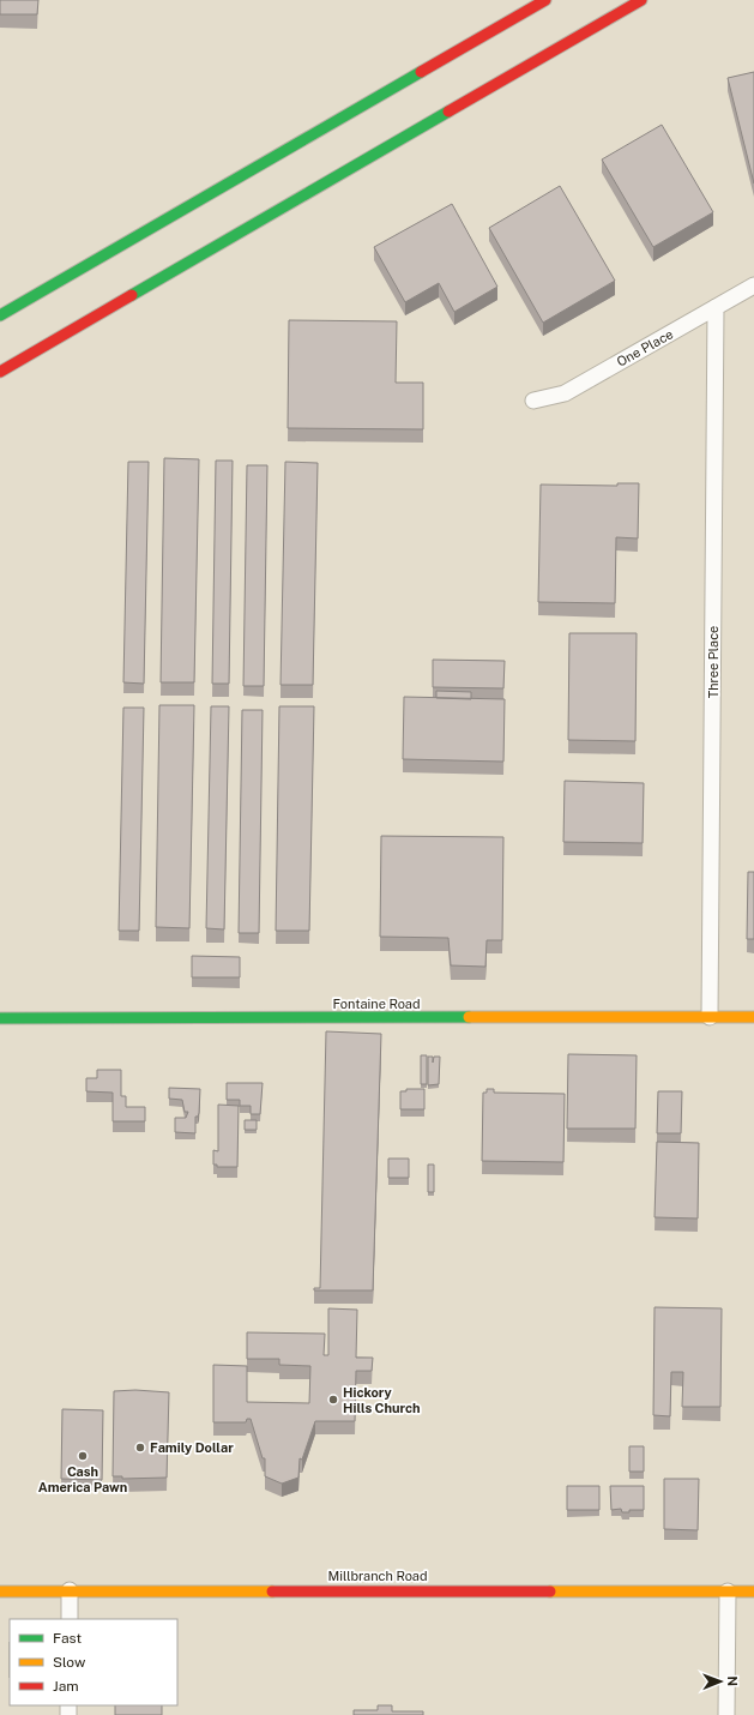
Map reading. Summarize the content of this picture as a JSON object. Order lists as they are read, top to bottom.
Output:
{
  "streets": {
    "main road": ["Fontaine Road", "Millbranch Road"],
    "street": ["One Place", "Three Place"]
  },
  "crossings": [
    ["One Place", "Three Place"],
    ["Three Place", "Fontaine Road"]
  ],
  "places": ["Hickory Hills Church", "Family Dollar", "Cash America Pawn"],
  "legend": ["Fast", "Slow", "Jam"],
  "north": "right"
}
